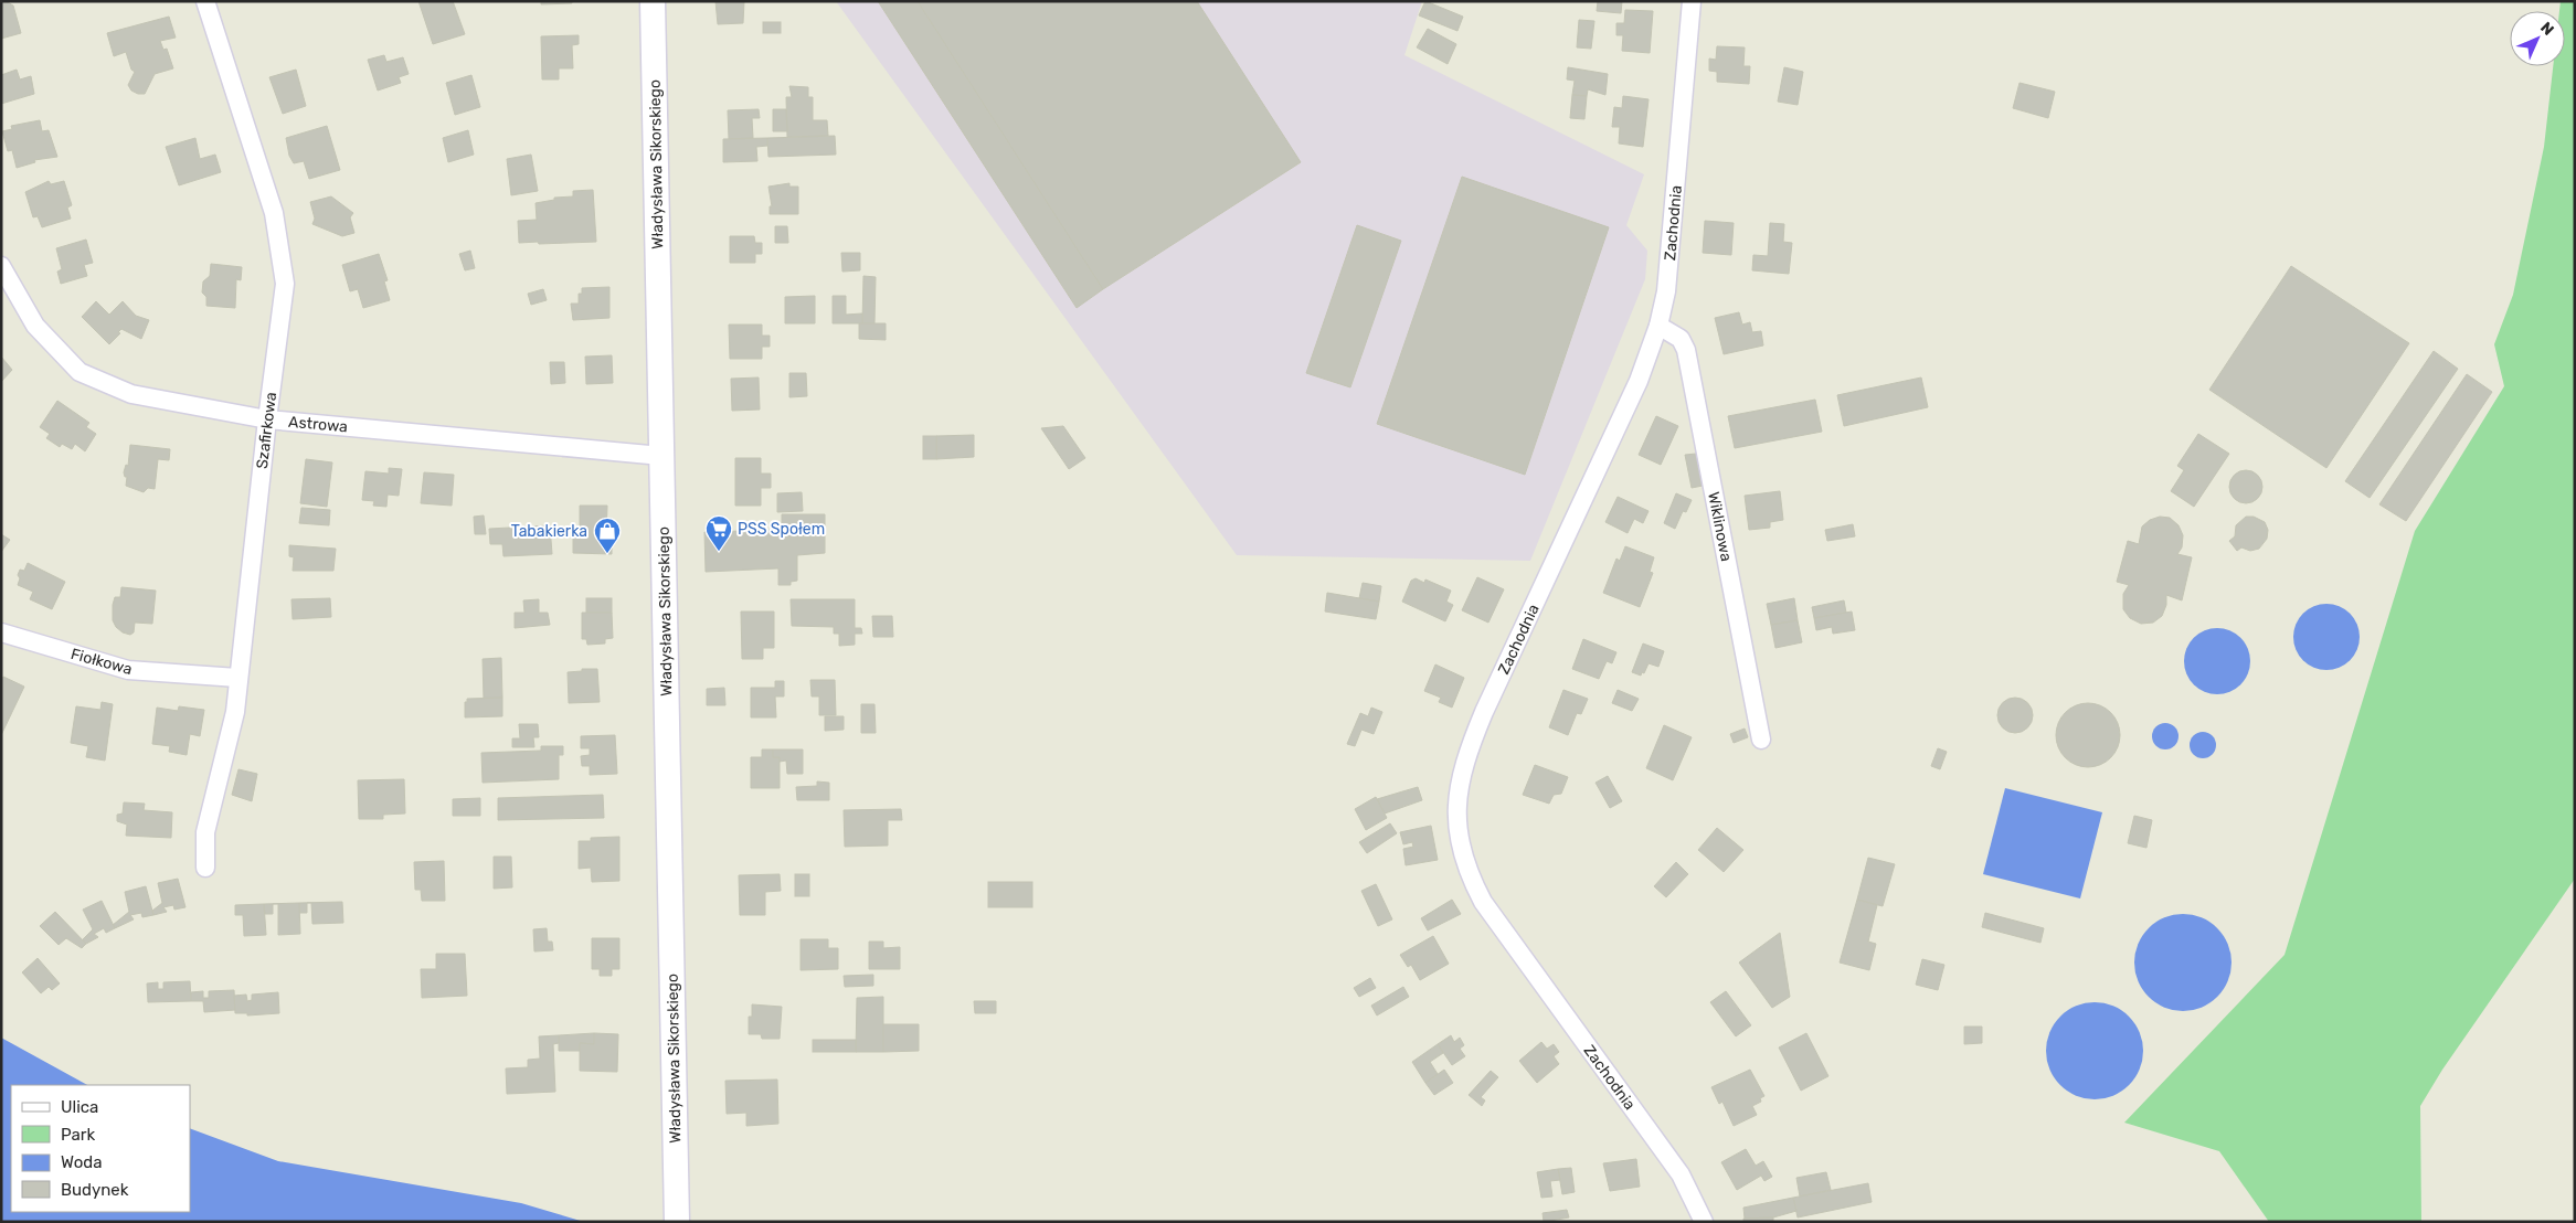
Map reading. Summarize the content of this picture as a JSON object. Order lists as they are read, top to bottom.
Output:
{
  "streets": {
    "main road": ["Władysława Sikorskiego"],
    "street": [
      "Zachodnia",
      "Astrowa",
      "Szafirkowa",
      "Wiklinowa",
      "Fiołkowa"
    ]
  },
  "crossings": [
    ["Władysława Sikorskiego", "Astrowa"],
    ["Zachodnia", "Wiklinowa"],
    ["Astrowa", "Szafirkowa"],
    ["Szafirkowa", "Fiołkowa"]
  ],
  "places": {
    "supermarket": ["PSS Społem"],
    "shop": ["Tabakierka"]
  },
  "legend": [
    "Ulica",
    "Park",
    "Woda",
    "Budynek"
  ],
  "north": "top right"
}
